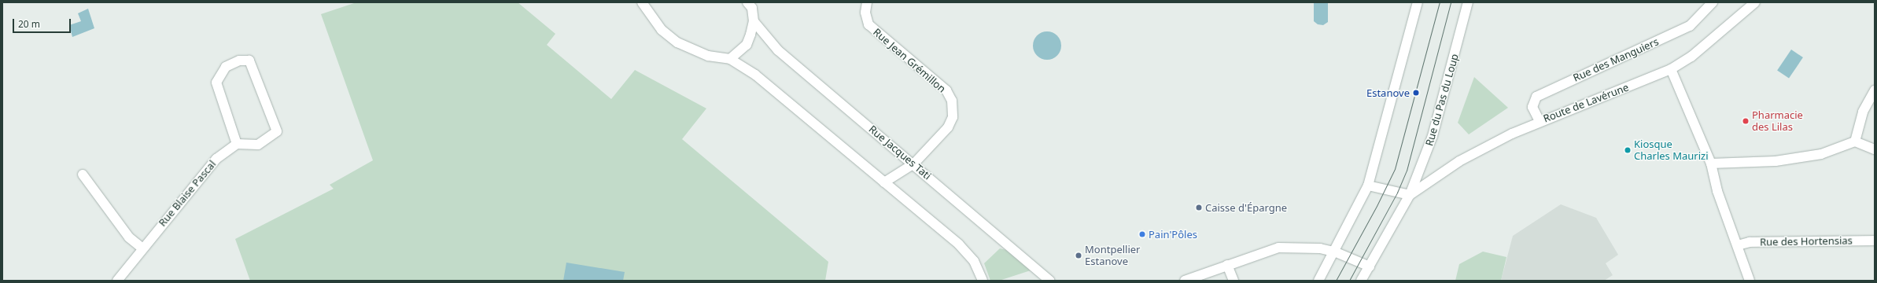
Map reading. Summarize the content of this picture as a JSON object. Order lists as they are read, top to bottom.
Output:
{
  "streets": {
    "street": [
      "Rue des Manguiers",
      "Rue Jean Grémillon",
      "Rue du Pas du Loup",
      "Route de Lavérune",
      "Rue Jacques Tati",
      "Rue Blaise Pascal",
      "Rue des Hortensias"
    ]
  },
  "crossings": [
    ["Rue des Manguiers", "Route de Lavérune"],
    ["Rue Jean Grémillon", "Rue Jacques Tati"],
    ["Rue du Pas du Loup", "Route de Lavérune"]
  ],
  "places": [
    "Estanove",
    "Pharmacie des Lilas",
    "Kiosque Charles Maurizi",
    "Caisse d'Épargne",
    "Pain'Pôles",
    "Montpellier Estanove"
  ],
  "scale_bar": "20 m"
}
